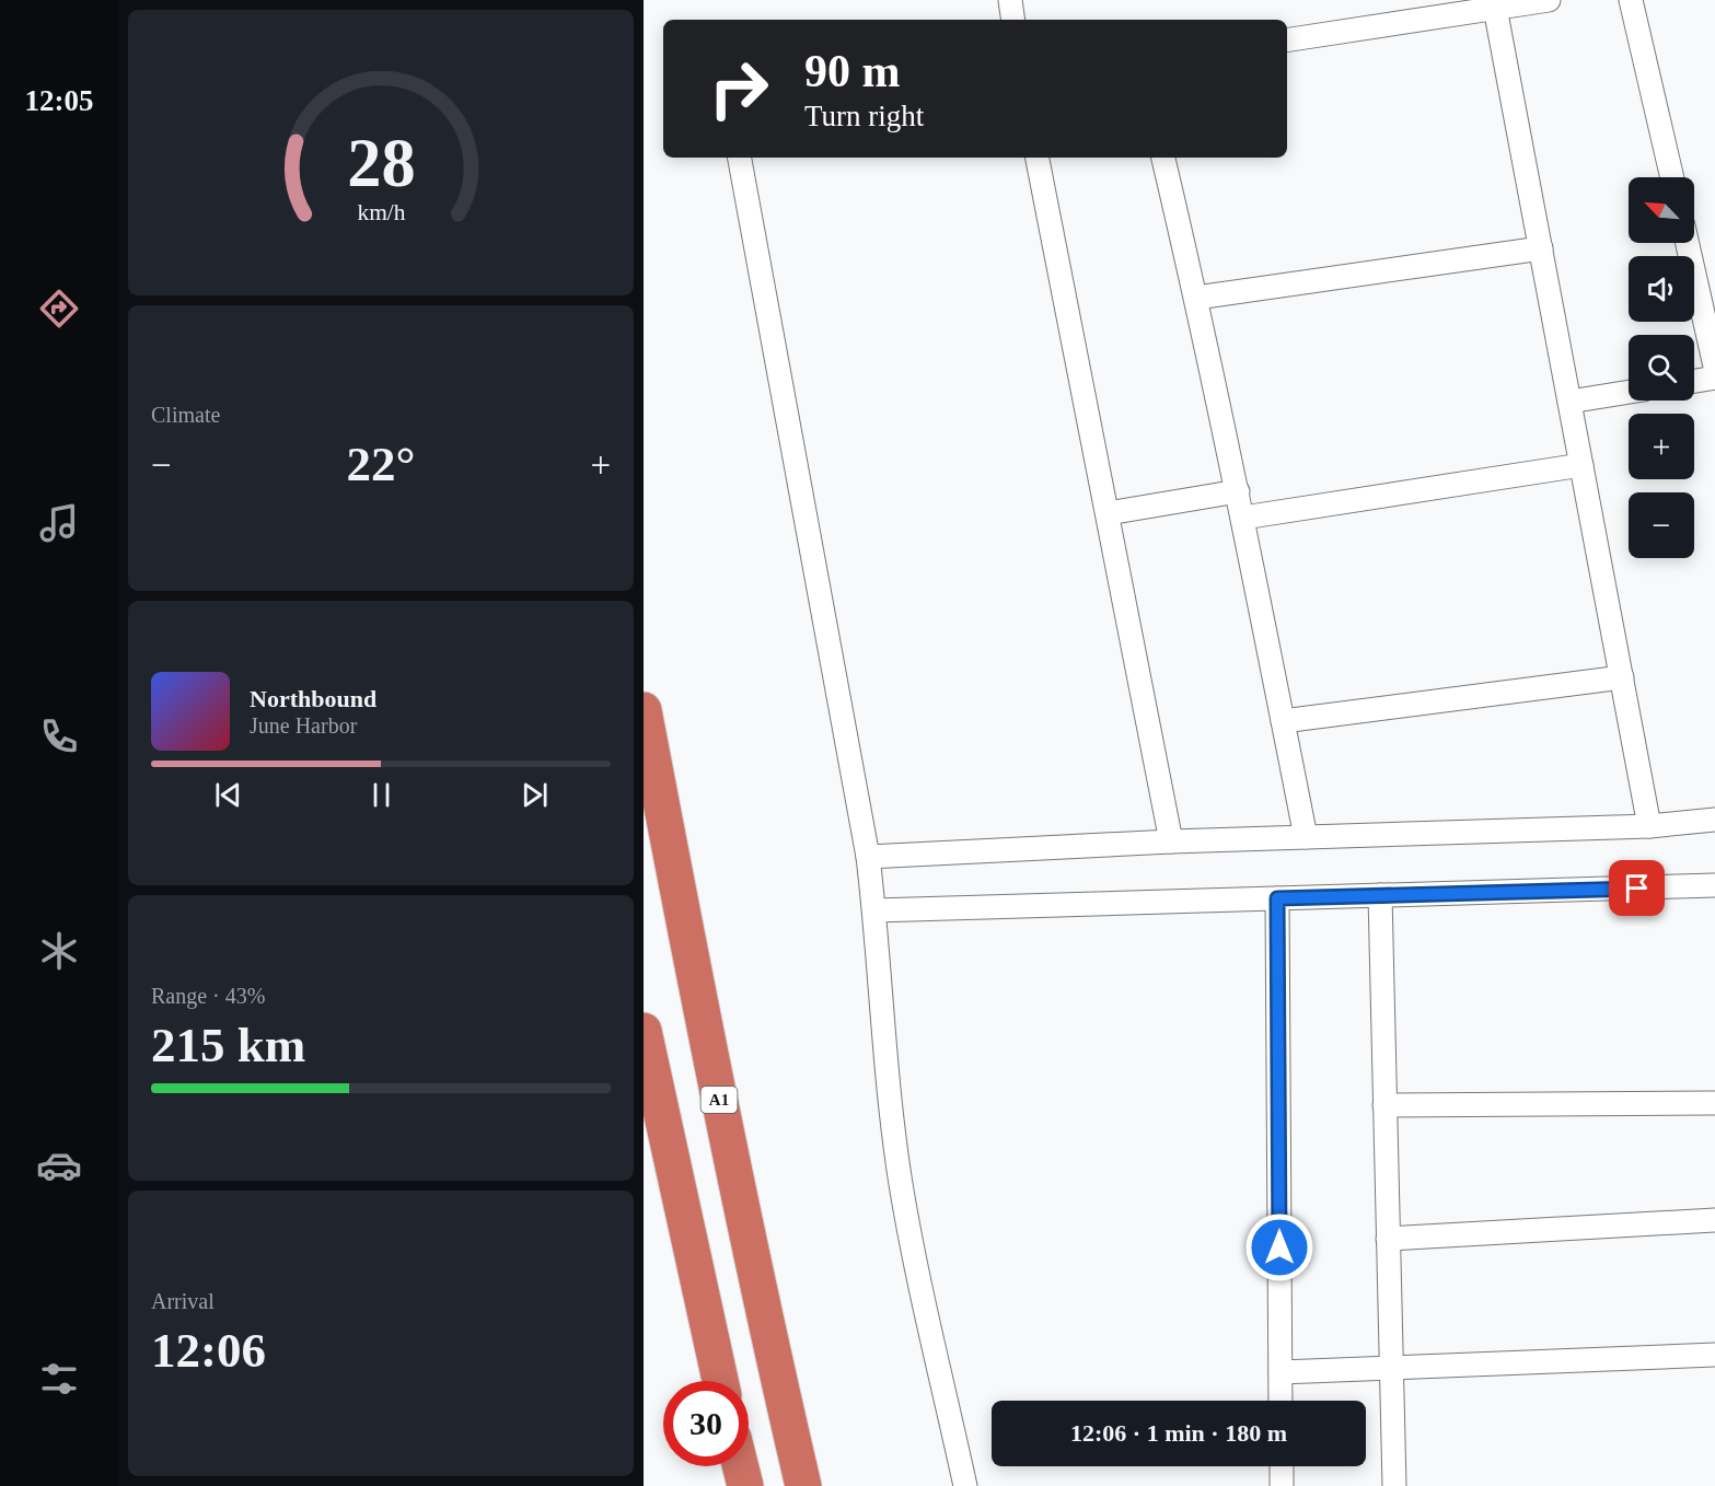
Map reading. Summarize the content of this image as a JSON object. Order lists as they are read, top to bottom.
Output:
{
  "streets": {
    "highway": ["A1"]
  },
  "north": "top left",
  "page": {
    "tabs": "12:05",
    "turn": ["90 m", "Turn right"],
    "map_buttons": ["+", "−"],
    "tile": [
      "Climate",
      ["Range · 43%", "215 km"],
      ["Arrival", "12:06"]
    ],
    "heat": ["−", "22°", "+"],
    "song": ["Northbound", "June Harbor"],
    "limit": "30",
    "trip": "12:06 · 1 min · 180 m",
    "gauge": ["28", "km/h"]
  }
}
